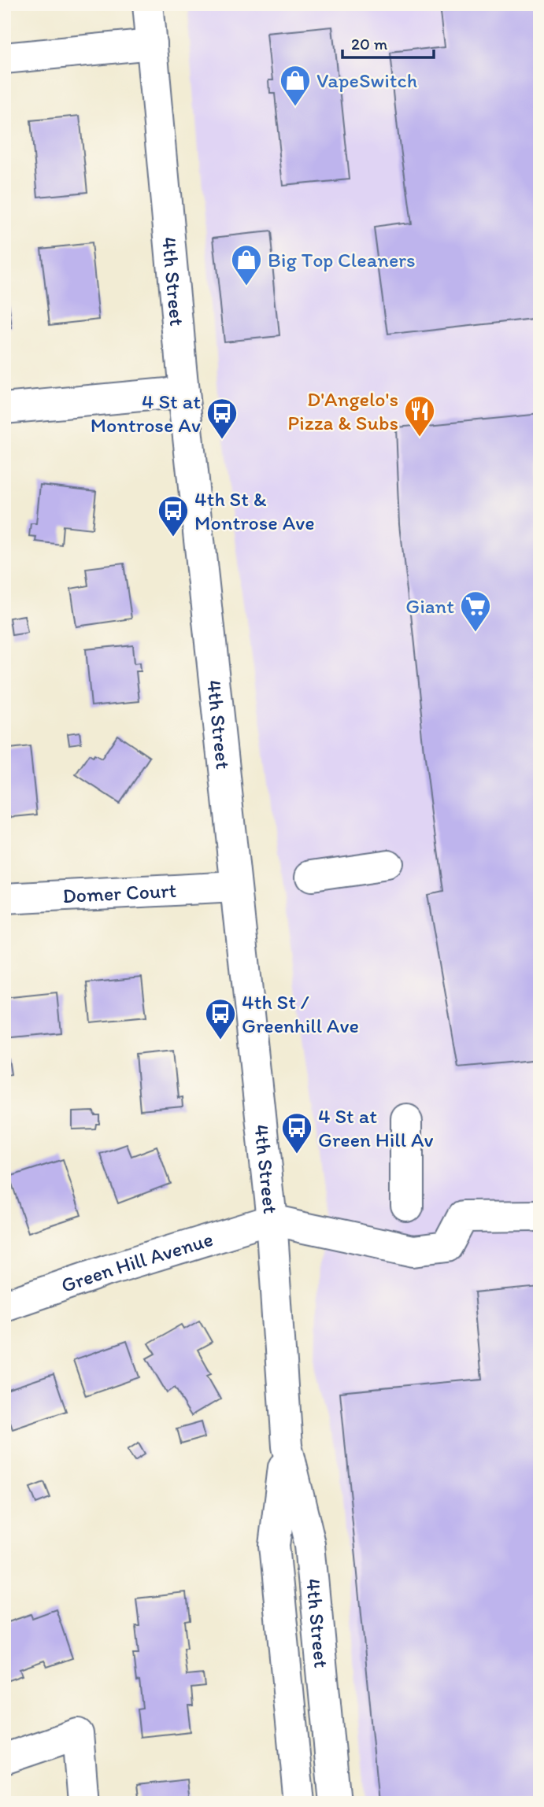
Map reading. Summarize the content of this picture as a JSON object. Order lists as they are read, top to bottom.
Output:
{
  "streets": {
    "street": ["4th Street", "Domer Court", "Green Hill Avenue"]
  },
  "crossings": [
    ["4th Street", "Domer Court"],
    ["4th Street", "Green Hill Avenue"]
  ],
  "places": {
    "shop": ["VapeSwitch", "Big Top Cleaners"],
    "restaurant": ["D'Angelo's Pizza & Subs"],
    "bus stop": [
      "4 St at Montrose Av",
      "4th St & Montrose Ave",
      "4th St / Greenhill Ave",
      "4 St at Green Hill Av"
    ],
    "supermarket": ["Giant"]
  },
  "scale_bar": "20 m"
}
